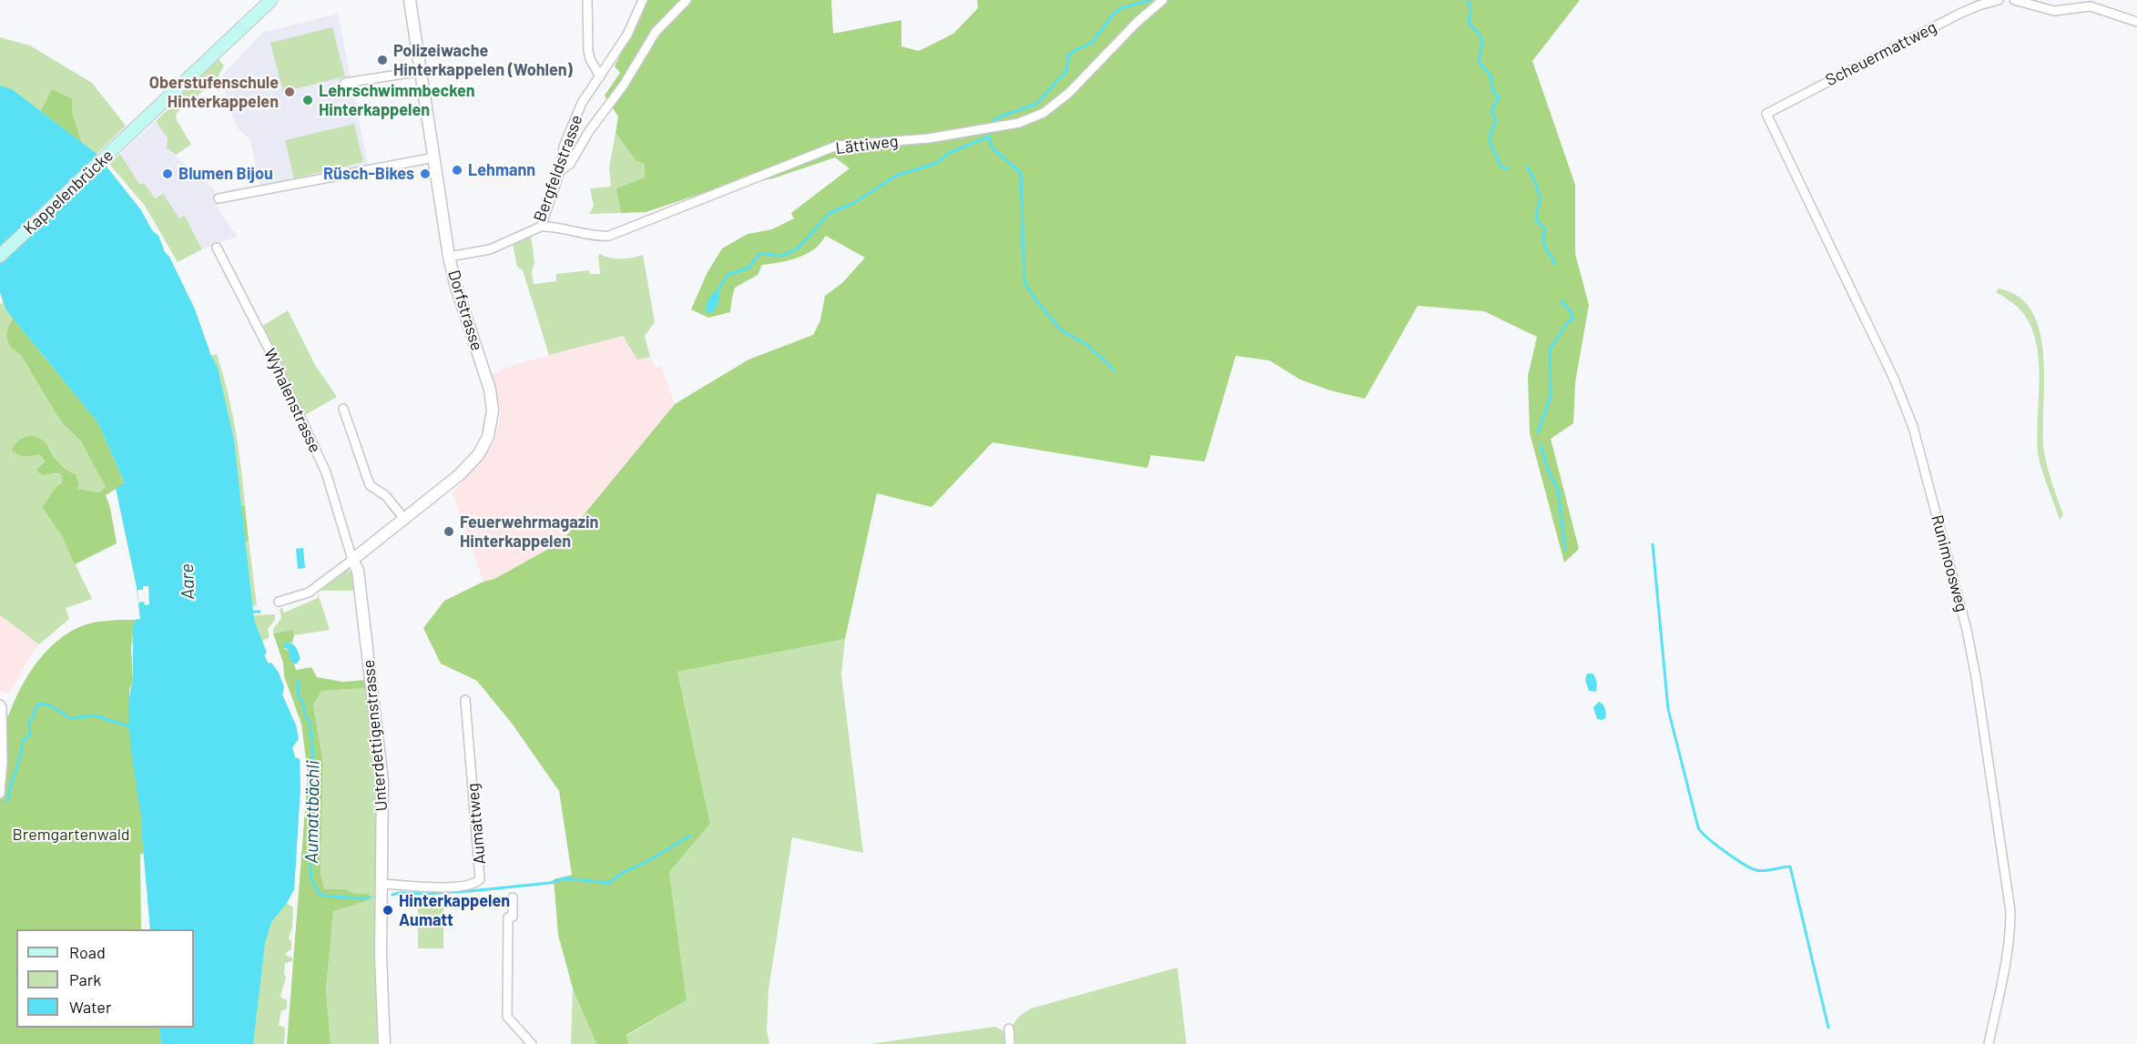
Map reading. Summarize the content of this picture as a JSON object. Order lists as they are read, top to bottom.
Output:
{
  "streets": {
    "main road": ["Kappelenbrücke"],
    "street": [
      "Scheuermattweg",
      "Lättiweg",
      "Bergfeldstrasse",
      "Dorfstrasse",
      "Wyhalenstrasse",
      "Runimoosweg",
      "Unterdettigenstrasse",
      "Aumattweg"
    ]
  },
  "crossings": [
    ["Scheuermattweg", "Runimoosweg"],
    ["Lättiweg", "Bergfeldstrasse"],
    ["Bergfeldstrasse", "Dorfstrasse"],
    ["Dorfstrasse", "Wyhalenstrasse"],
    ["Dorfstrasse", "Unterdettigenstrasse"],
    ["Wyhalenstrasse", "Unterdettigenstrasse"],
    ["Unterdettigenstrasse", "Aumattweg"]
  ],
  "water": ["Aare", "Aumattbächli"],
  "parks": ["Bremgartenwald"],
  "places": [
    "Polizeiwache Hinterkappelen (Wohlen)",
    "Oberstufenschule Hinterkappelen",
    "Lehrschwimmbecken Hinterkappelen",
    "Lehmann",
    "Blumen Bijou",
    "Rüsch-Bikes",
    "Feuerwehrmagazin Hinterkappelen",
    "Hinterkappelen Aumatt"
  ],
  "legend": ["Road", "Park", "Water"]
}
